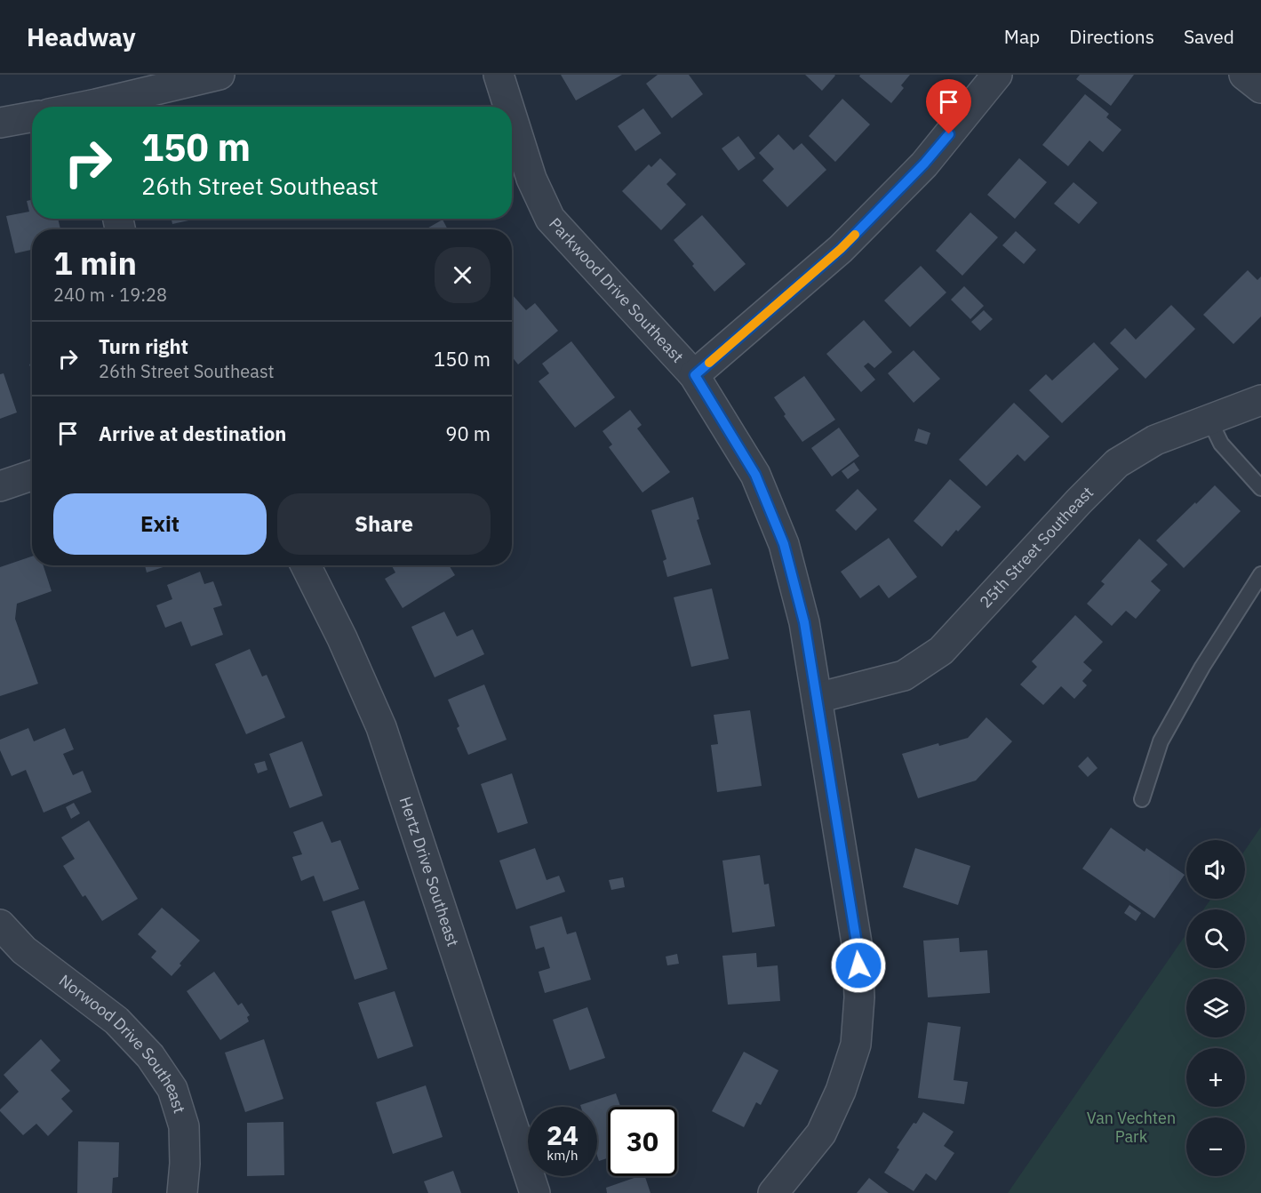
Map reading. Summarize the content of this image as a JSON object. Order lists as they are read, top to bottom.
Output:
{
  "streets": {
    "street": [
      "Parkwood Drive Southeast",
      "25th Street Southeast",
      "Hertz Drive Southeast",
      "Norwood Drive Southeast"
    ]
  },
  "crossings": [
    ["Parkwood Drive Southeast", "25th Street Southeast"]
  ],
  "parks": ["Van Vechten Park"],
  "page": {
    "header": "Headway",
    "nav": ["Map", "Directions", "Saved"],
    "turn": ["150 m", "26th Street Southeast"],
    "heading": ["1 min", "240 m · 19:28"],
    "list": [
      {
        "name": "Turn right",
        "note": "26th Street Southeast",
        "value": "150 m"
      },
      {
        "name": "Arrive at destination",
        "value": "90 m"
      }
    ],
    "buttons": ["Exit", "Share"],
    "map_buttons": ["+", "−"],
    "speed": "24 km/h",
    "limit": "30"
  }
}
